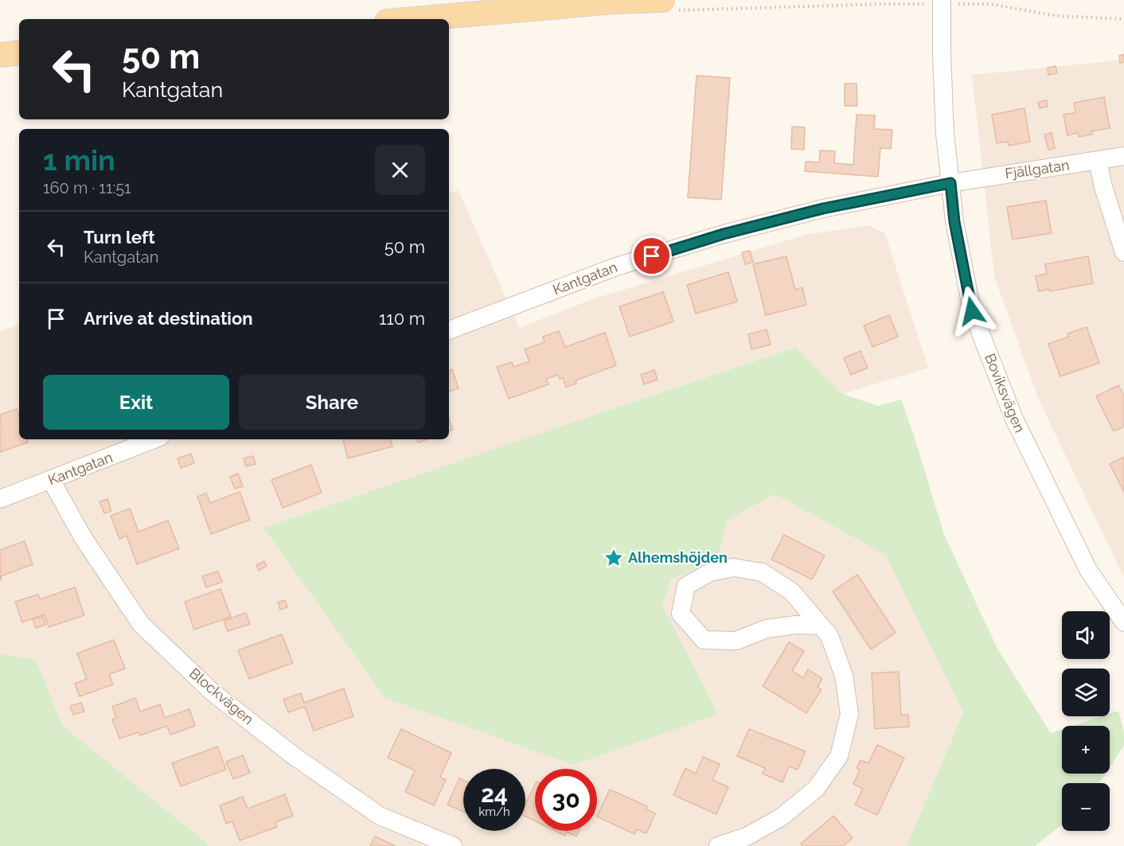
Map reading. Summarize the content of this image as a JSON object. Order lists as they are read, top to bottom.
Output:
{
  "streets": {
    "street": [
      "Fjällgatan",
      "Kantgatan",
      "Boviksvägen",
      "Blockvägen"
    ]
  },
  "crossings": [
    ["Fjällgatan", "Kantgatan"],
    ["Fjällgatan", "Boviksvägen"],
    ["Kantgatan", "Boviksvägen"],
    ["Kantgatan", "Blockvägen"]
  ],
  "places": {
    "place": ["Alhemshöjden"]
  },
  "page": {
    "turn": ["50 m", "Kantgatan"],
    "heading": ["1 min", "160 m · 11:51"],
    "list": [
      {
        "name": "Turn left",
        "note": "Kantgatan",
        "value": "50 m"
      },
      {
        "name": "Arrive at destination",
        "value": "110 m"
      }
    ],
    "buttons": ["Exit", "Share"],
    "map_buttons": ["+", "−"],
    "speed": "24 km/h",
    "limit": "30"
  }
}
